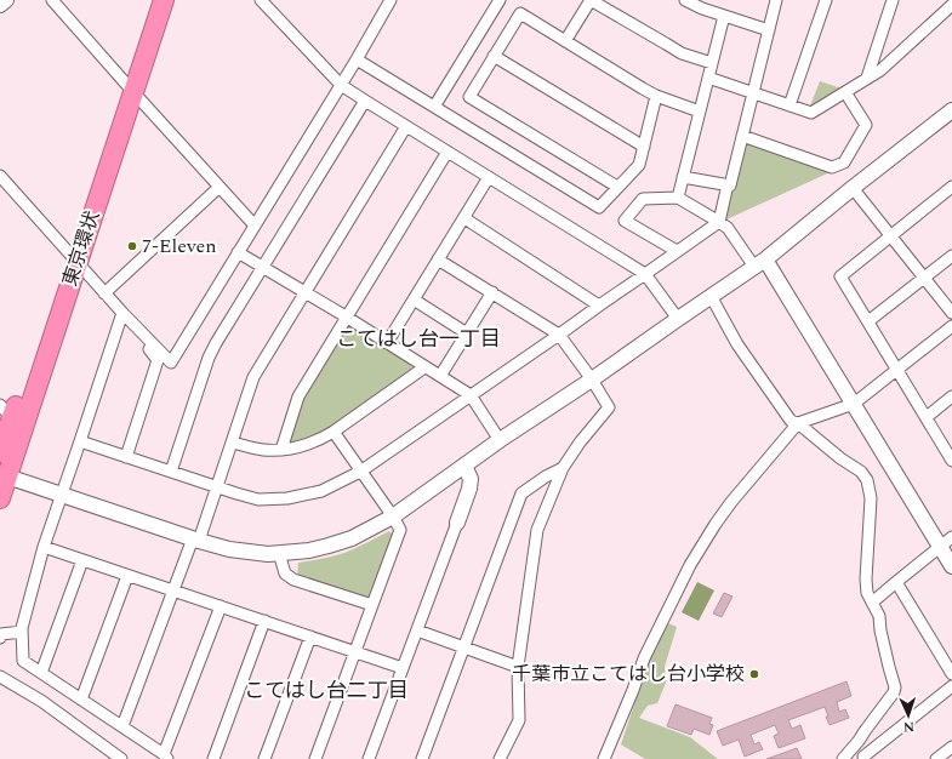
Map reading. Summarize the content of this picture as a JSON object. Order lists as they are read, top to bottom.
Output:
{
  "streets": {
    "highway": ["東京環状"]
  },
  "districts": ["こてはし台一丁目", "こてはし台二丁目"],
  "places": ["7-Eleven", "千葉市立こてはし台小学校"],
  "north": "bottom"
}
